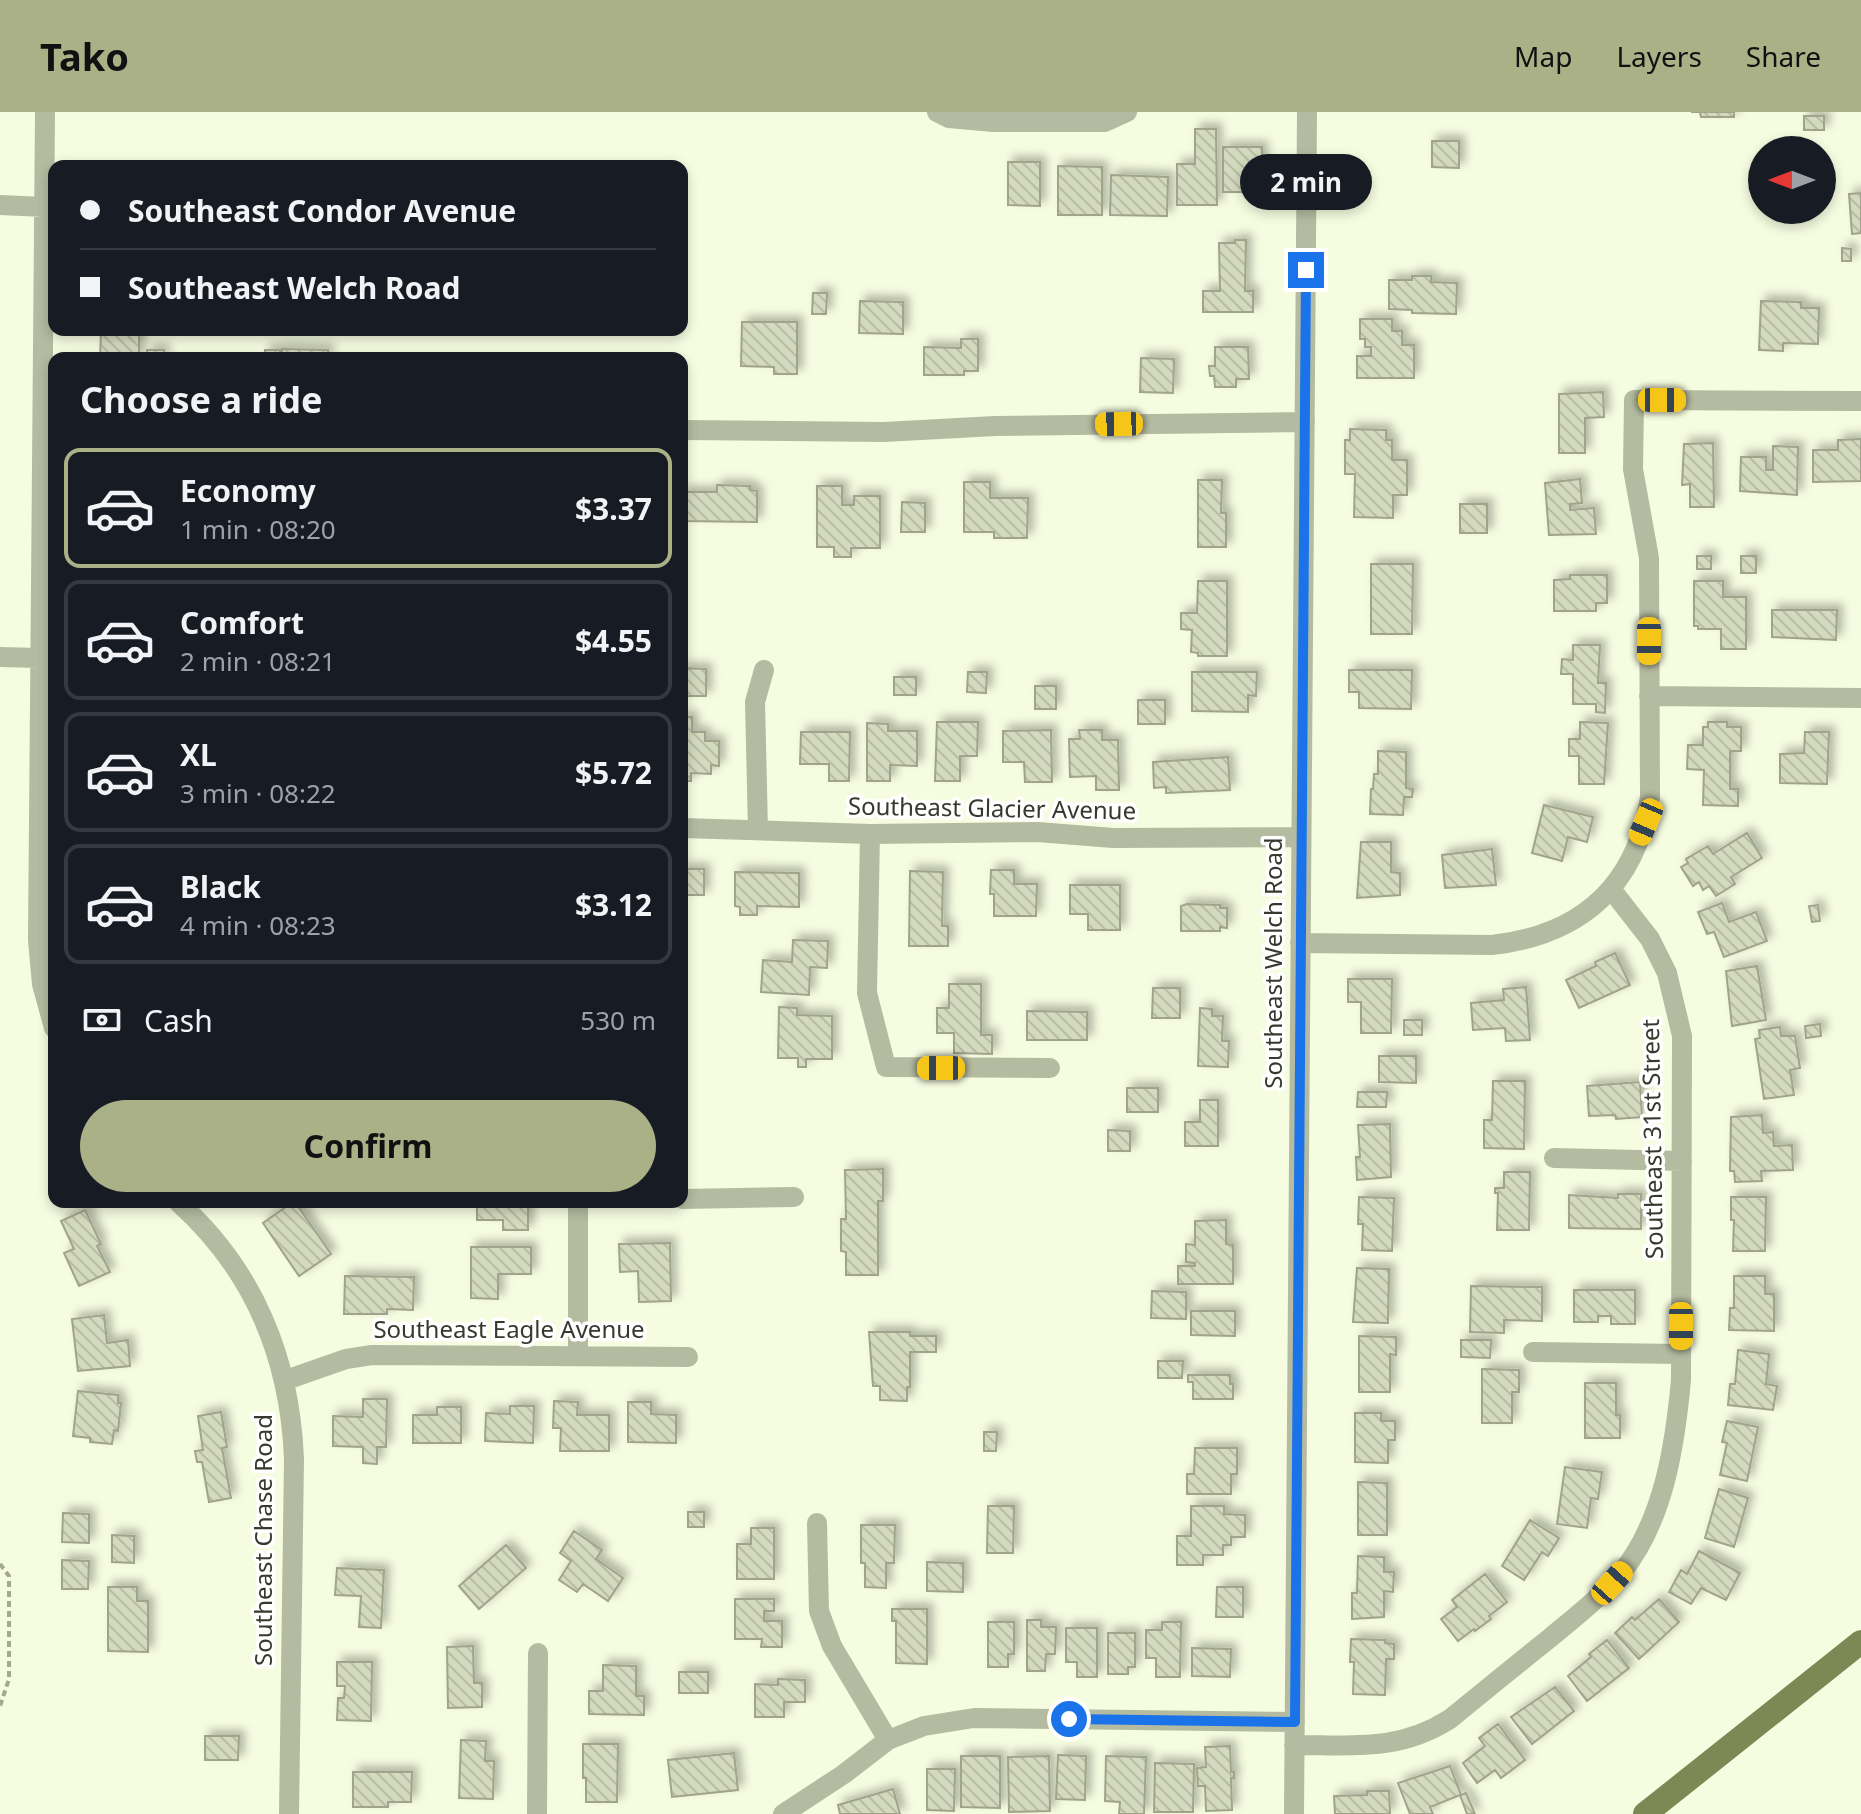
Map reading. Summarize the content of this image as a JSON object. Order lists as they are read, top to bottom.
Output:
{
  "streets": {
    "street": [
      "Southeast Glacier Avenue",
      "Southeast Welch Road",
      "Southeast 31st Street",
      "Southeast Eagle Avenue",
      "Southeast Chase Road"
    ]
  },
  "crossings": [
    ["Southeast Glacier Avenue", "Southeast Welch Road"],
    ["Southeast Welch Road", "Southeast 31st Street"],
    ["Southeast Eagle Avenue", "Southeast Chase Road"]
  ],
  "north": "left",
  "page": {
    "header": "Tako",
    "nav": ["Map", "Layers", "Share"],
    "bubble": "2 min",
    "banner": ["Southeast Condor Avenue", "Southeast Welch Road"],
    "heading": "Choose a ride",
    "list": [
      {
        "name": "Economy",
        "note": "1 min · 08:20",
        "value": "$3.37"
      },
      {
        "name": "Comfort",
        "note": "2 min · 08:21",
        "value": "$4.55"
      },
      {
        "name": "XL",
        "note": "3 min · 08:22",
        "value": "$5.72"
      },
      {
        "name": "Black",
        "note": "4 min · 08:23",
        "value": "$3.12"
      }
    ],
    "pay": ["Cash", "530 m"],
    "buttons": "Confirm"
  }
}
